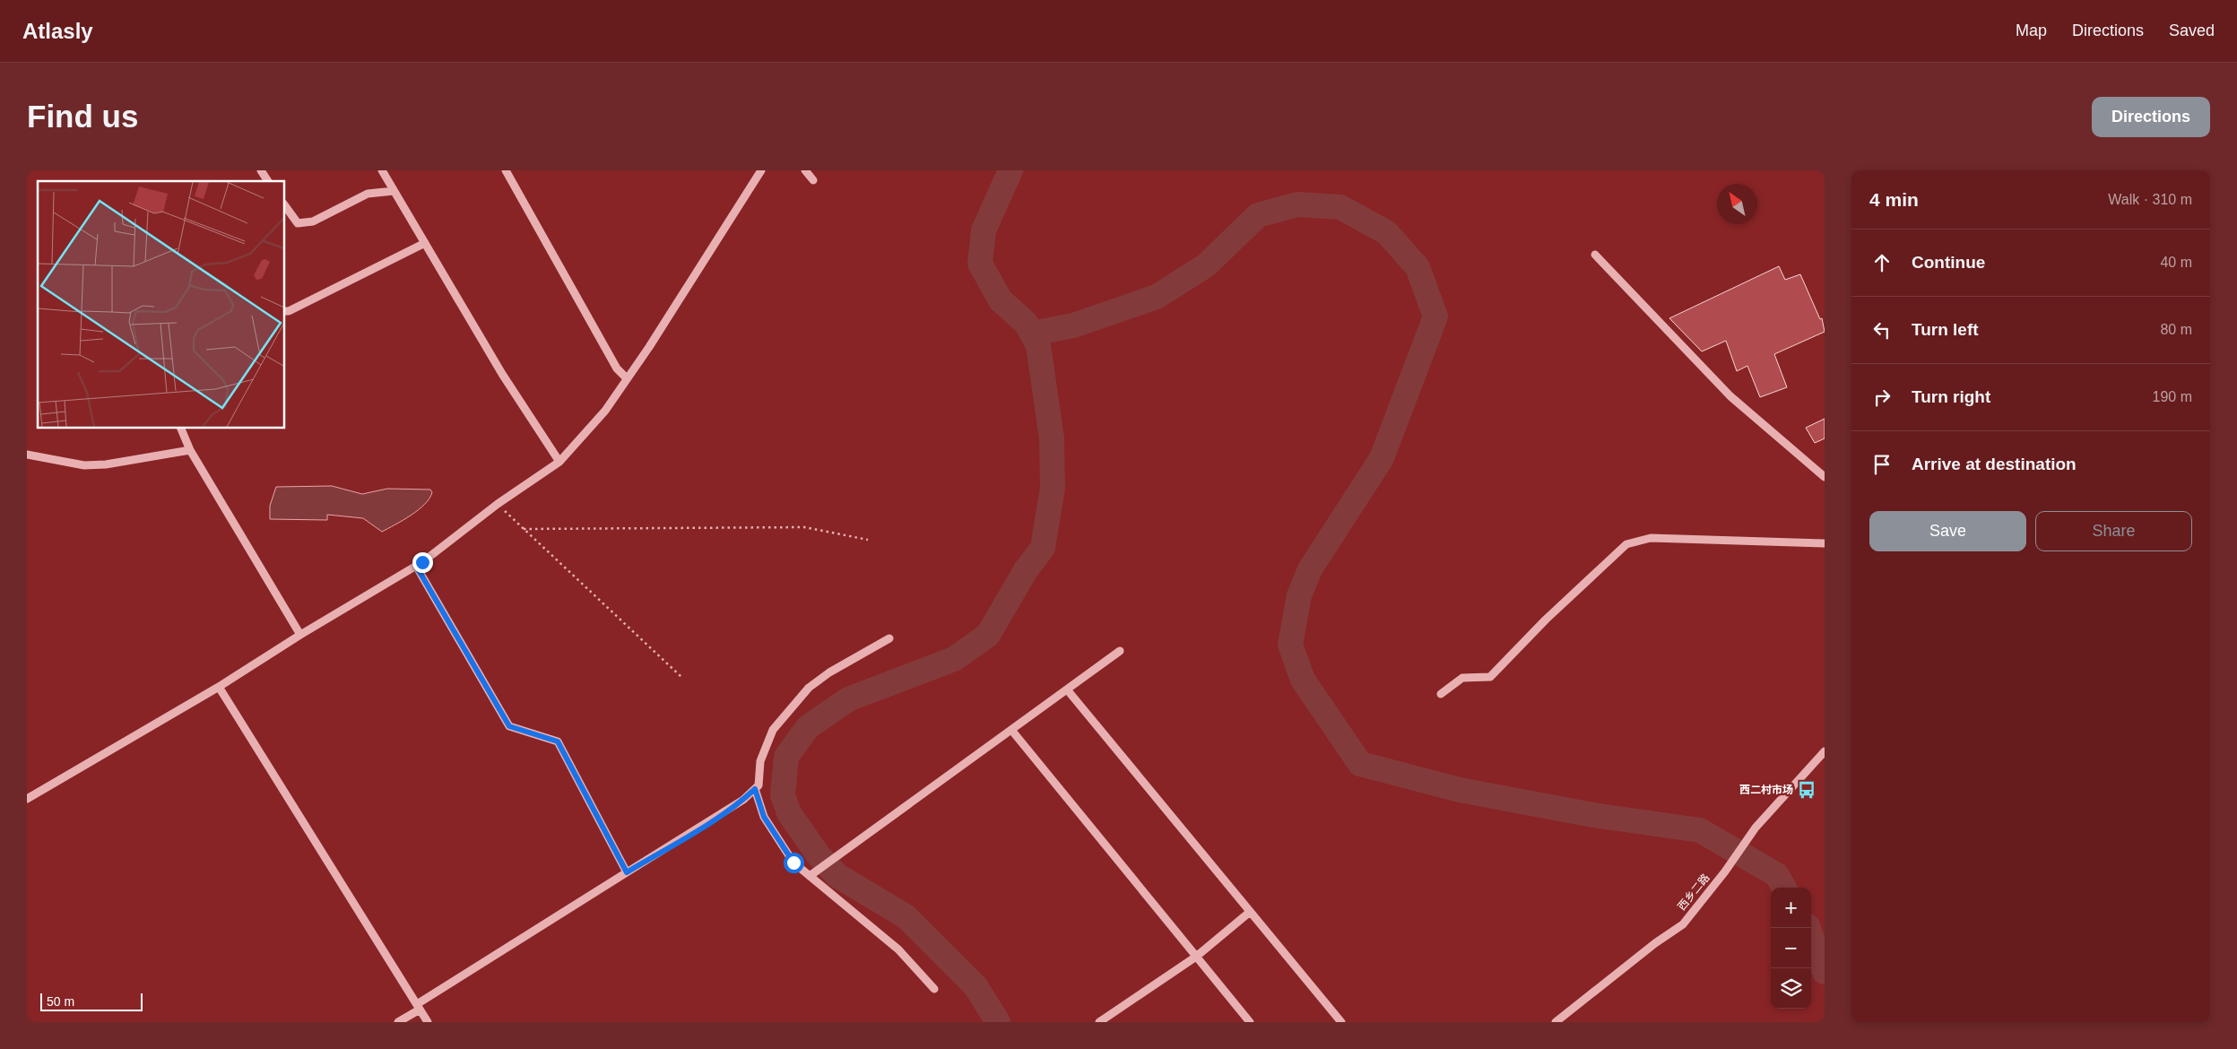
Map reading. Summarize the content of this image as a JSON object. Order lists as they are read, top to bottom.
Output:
{
  "streets": {
    "street": ["西乡二路"]
  },
  "places": {
    "bus stop": ["西二村市场"]
  },
  "scale_bar": "50 m",
  "north": "top left",
  "page": {
    "header": "Atlasly",
    "nav": ["Map", "Directions", "Saved"],
    "buttons": [
      "Directions",
      ["Save", "Share"]
    ],
    "title": "Find us",
    "heading": ["4 min", "Walk · 310 m"],
    "list": [
      ["Continue", "40 m"],
      ["Turn left", "80 m"],
      ["Turn right", "190 m"],
      "Arrive at destination"
    ],
    "map_buttons": ["+", "−"],
    "scale": "50 m"
  }
}
